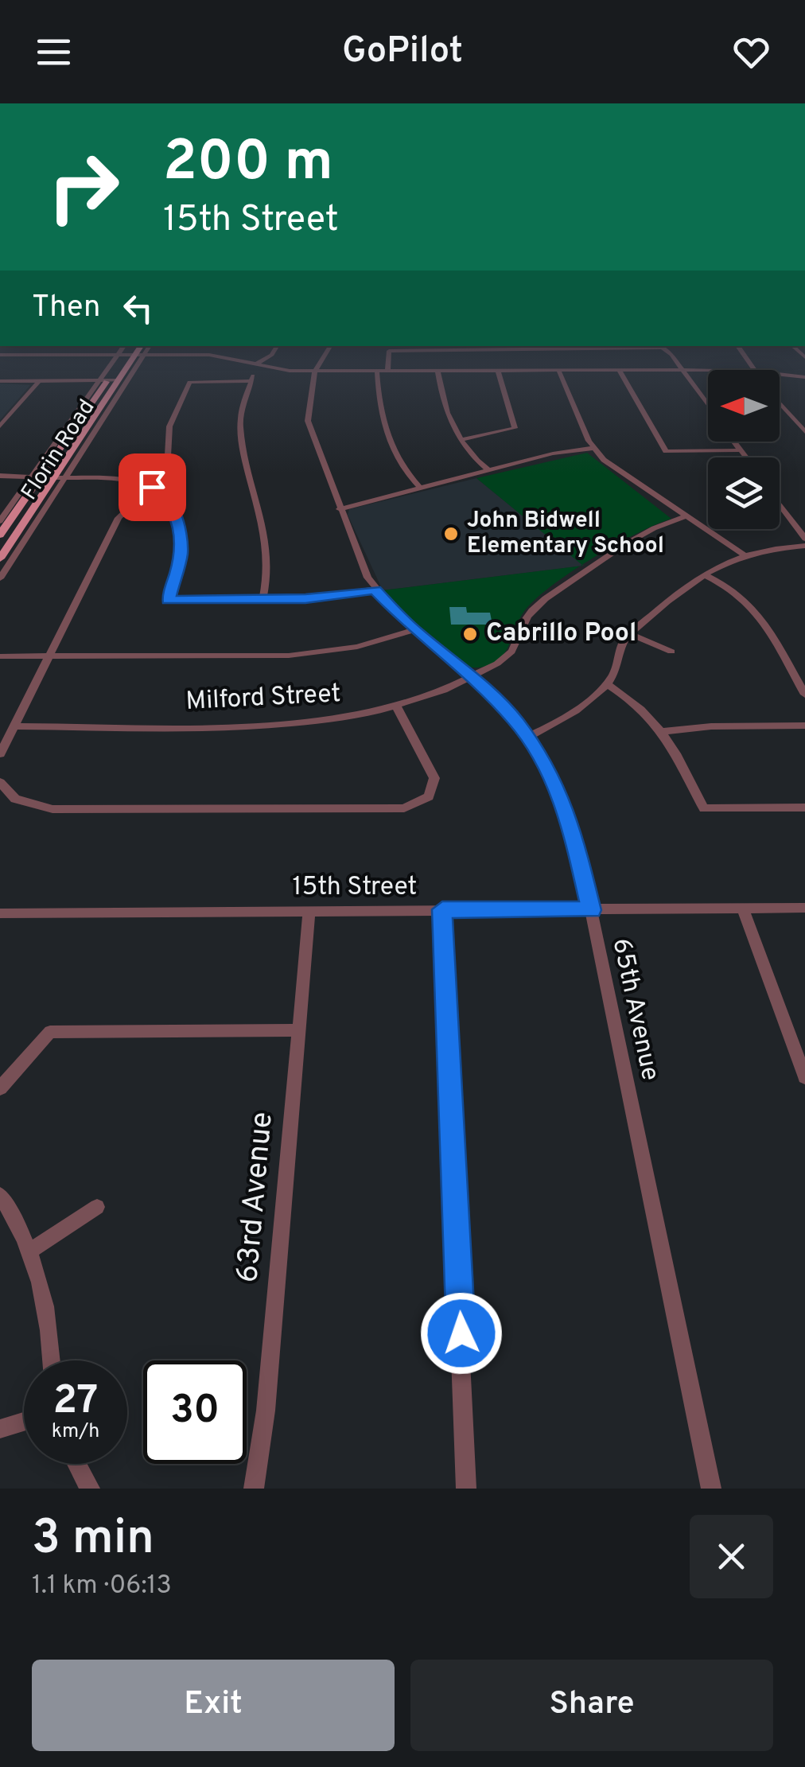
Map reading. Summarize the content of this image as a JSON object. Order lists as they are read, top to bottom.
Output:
{
  "streets": {
    "main road": ["Florin Road"],
    "street": [
      "Milford Street",
      "15th Street",
      "65th Avenue",
      "63rd Avenue"
    ]
  },
  "crossings": [
    ["Milford Street", "65th Avenue"],
    ["15th Street", "65th Avenue"],
    ["15th Street", "63rd Avenue"]
  ],
  "places": ["John Bidwell Elementary School", "Cabrillo Pool"],
  "north": "left",
  "page": {
    "header": "GoPilot",
    "turn": ["200 m", "15th Street"],
    "then": "Then",
    "speed": "27 km/h",
    "limit": "30",
    "heading": ["3 min", "1.1 km · 06:13"],
    "buttons": ["Exit", "Share"]
  }
}
